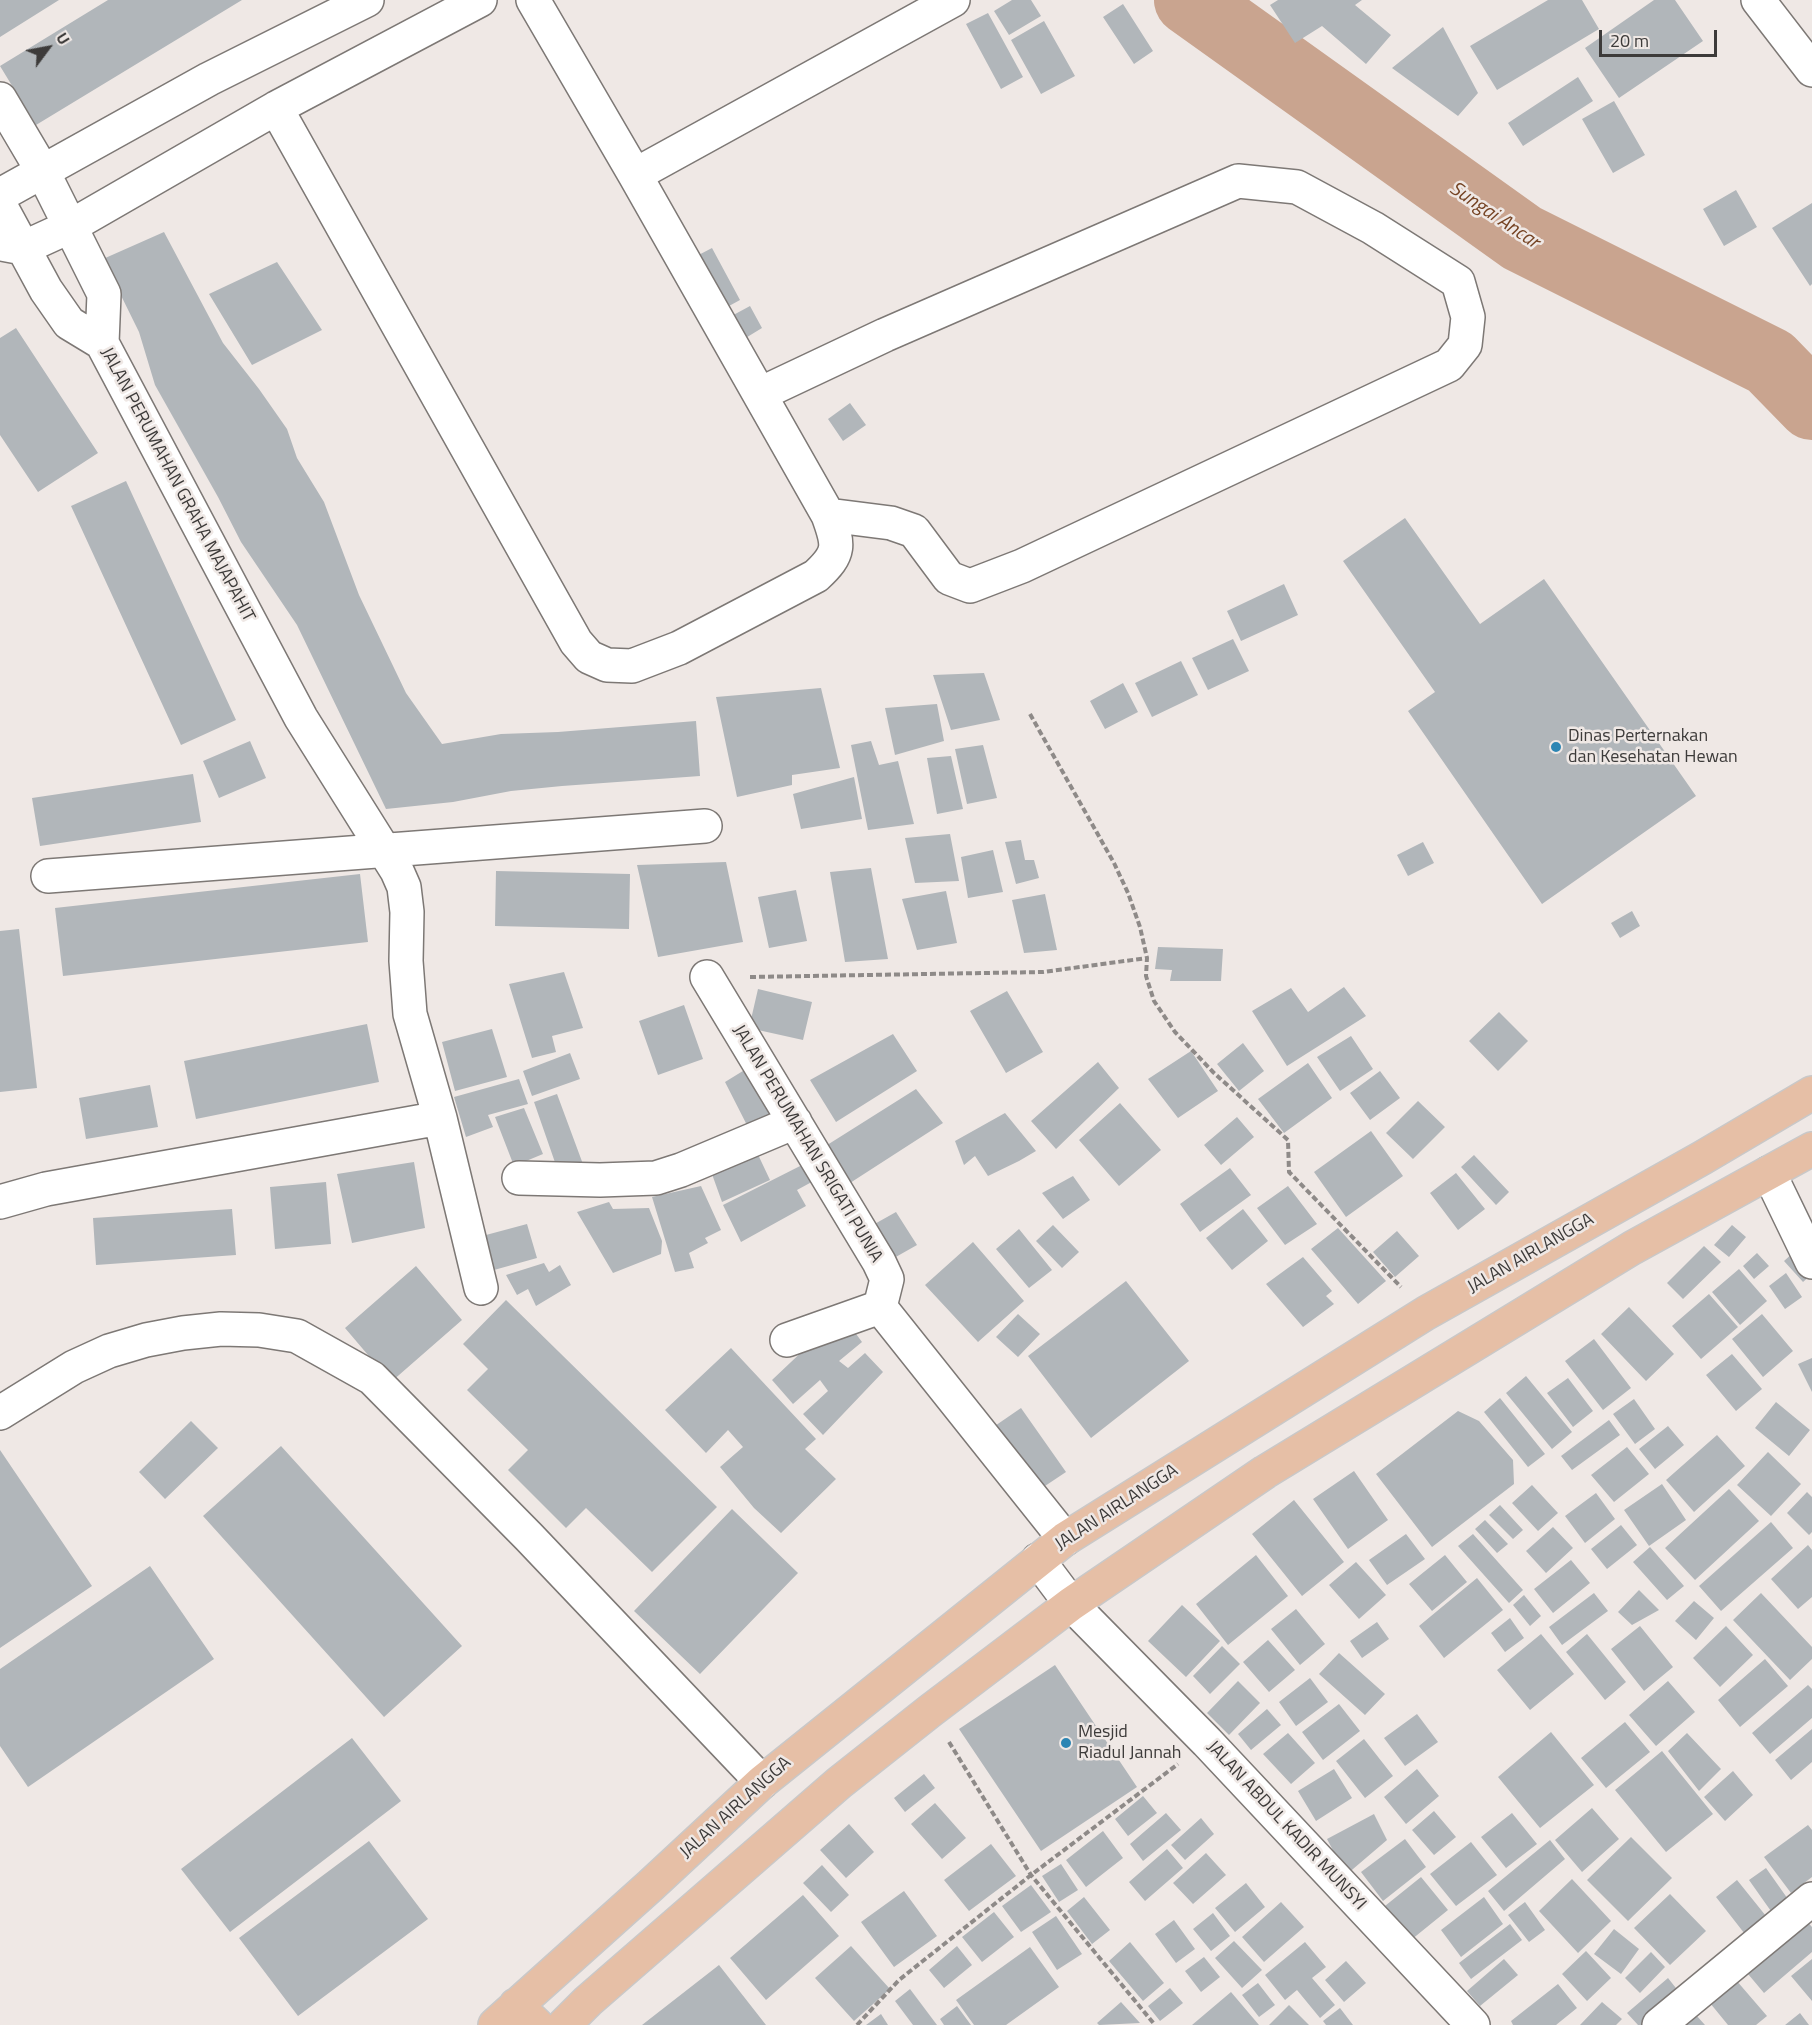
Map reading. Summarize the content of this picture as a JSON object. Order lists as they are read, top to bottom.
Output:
{
  "streets": {
    "main road": ["JALAN AIRLANGGA"],
    "street": ["JALAN PERUMAHAN GRAHA MAJAPAHIT", "JALAN PERUMAHAN SRIGATI PUNIA", "JALAN ABDUL KADIR MUNSYI"]
  },
  "crossings": [
    ["JALAN AIRLANGGA", "JALAN ABDUL KADIR MUNSYI"]
  ],
  "water": ["Sungai Ancar"],
  "places": ["Dinas Perternakan dan Kesehatan Hewan", "Mesjid Riadul Jannah"],
  "scale_bar": "20 m",
  "north": "top right"
}
